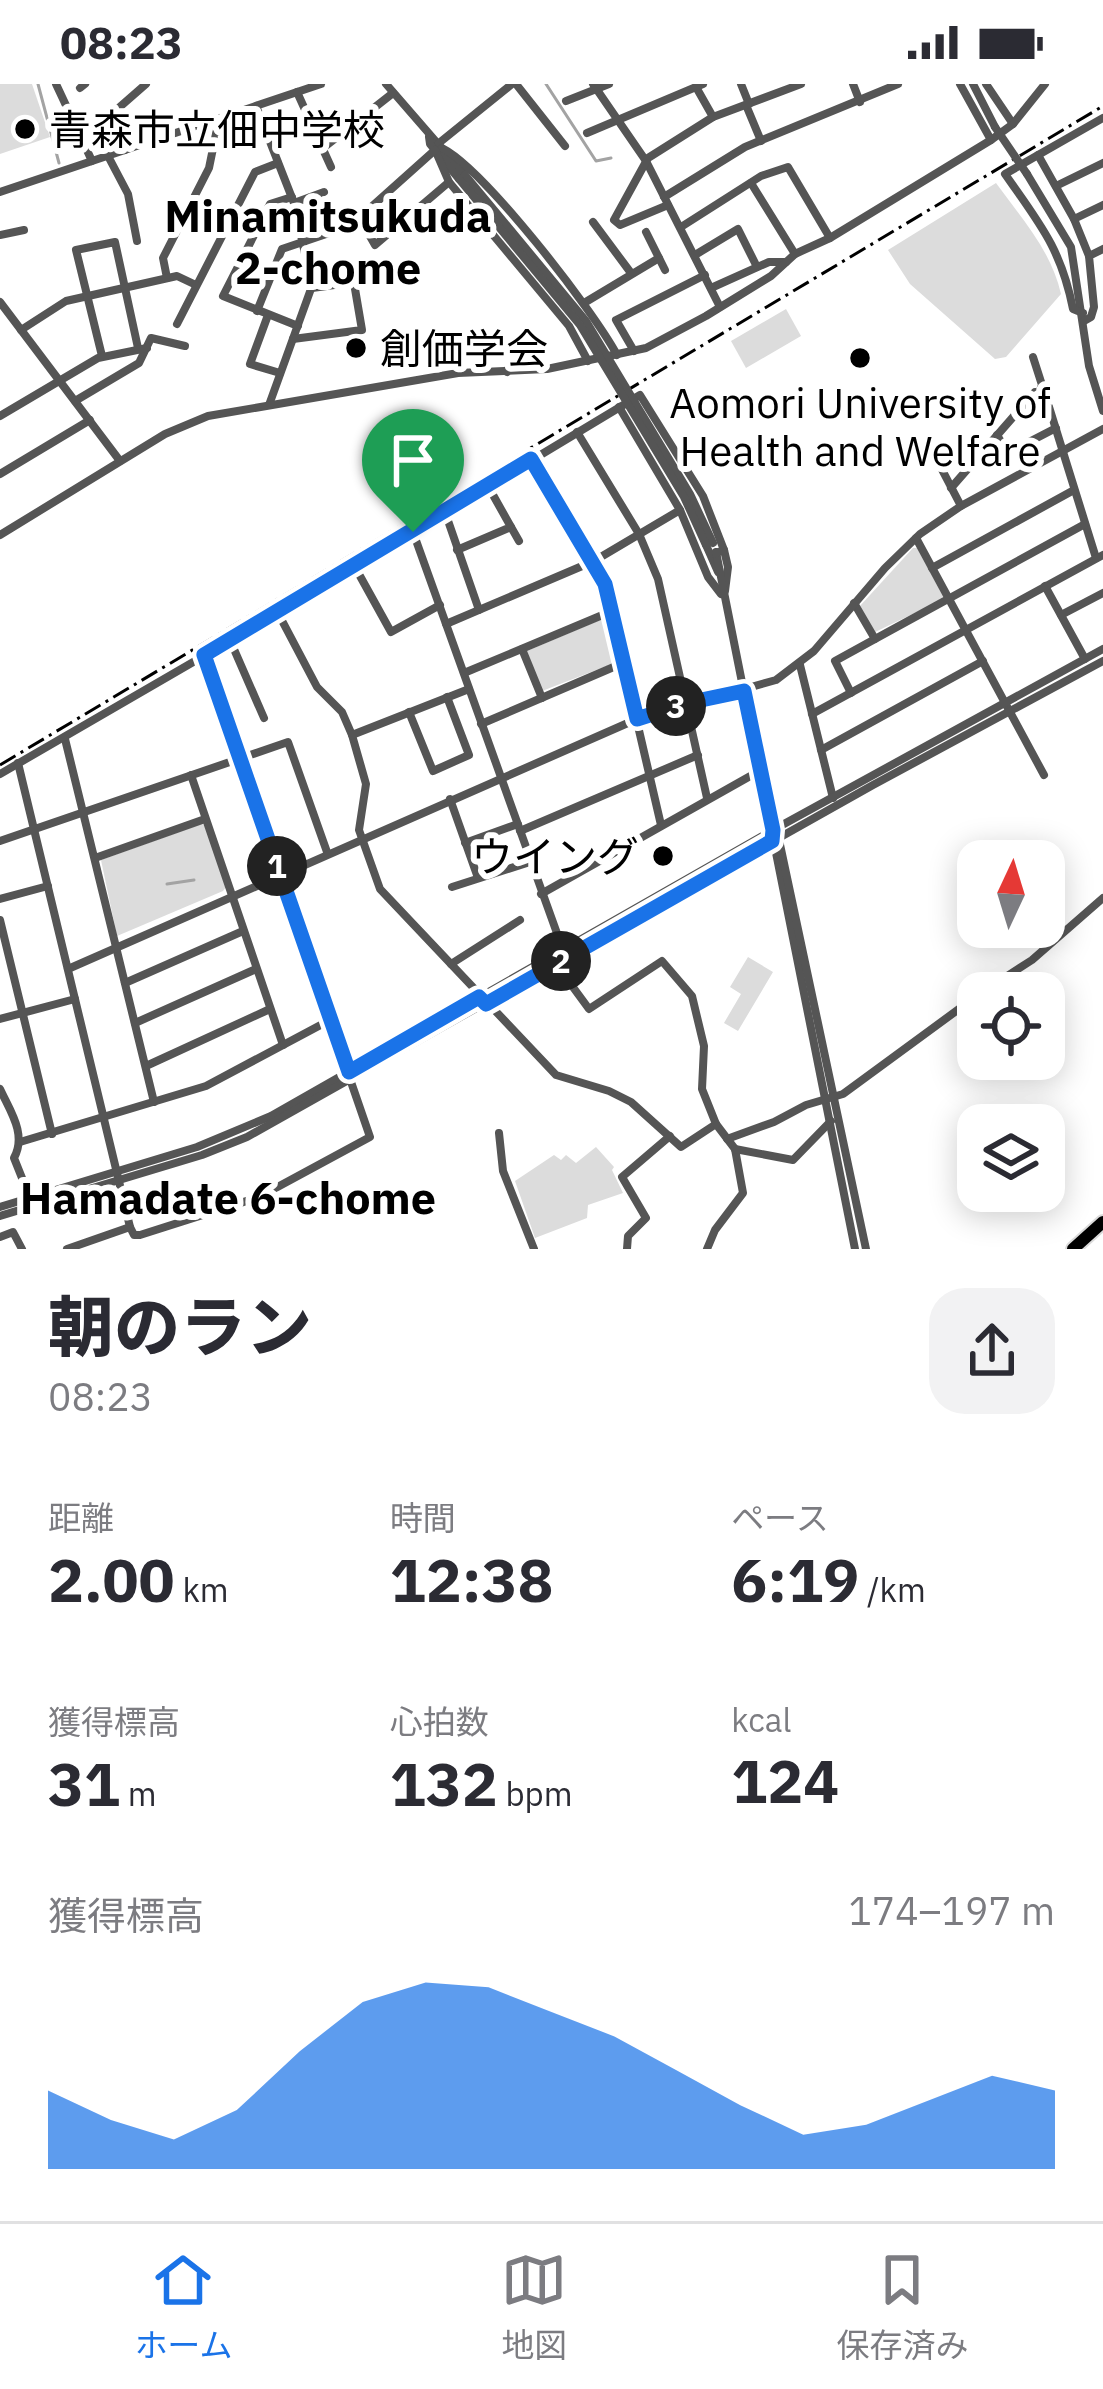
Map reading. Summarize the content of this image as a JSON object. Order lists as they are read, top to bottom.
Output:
{
  "districts": ["Minamitsukuda 2-chome", "Hamadate 6-chome"],
  "places": [
    "青森市立佃中学校",
    "創価学会",
    "Aomori University of Health and Welfare",
    "ウイング"
  ],
  "north": "top",
  "page": {
    "status": "08:23",
    "pins": ["3", "1", "2"],
    "heading": ["朝のラン", "08:23"],
    "stats": [
      ["距離", "2.00 km"],
      ["時間", "12:38"],
      ["ペース", "6:19 /km"],
      ["獲得標高", "31 m"],
      ["心拍数", "132 bpm"],
      ["kcal", "124"]
    ],
    "chart": ["獲得標高", "174–197 m"],
    "tabs": ["ホーム", "地図", "保存済み"]
  }
}
